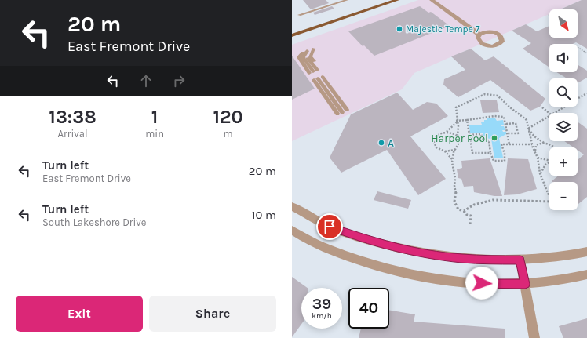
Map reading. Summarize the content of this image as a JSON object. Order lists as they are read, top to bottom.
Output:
{
  "places": ["Majestic Tempe 7", "Harper Pool", "A"],
  "north": "bottom right",
  "page": {
    "turn": ["20 m", "East Fremont Drive"],
    "map_buttons": ["+", "−"],
    "eta": [
      "13:38",
      "Arrival",
      "1",
      "min",
      "120",
      "m"
    ],
    "list": [
      {
        "name": "Turn left",
        "note": "East Fremont Drive",
        "value": "20 m"
      },
      {
        "name": "Turn left",
        "note": "South Lakeshore Drive",
        "value": "10 m"
      }
    ],
    "speed": "39 km/h",
    "limit": "40",
    "buttons": ["Exit", "Share"]
  }
}
